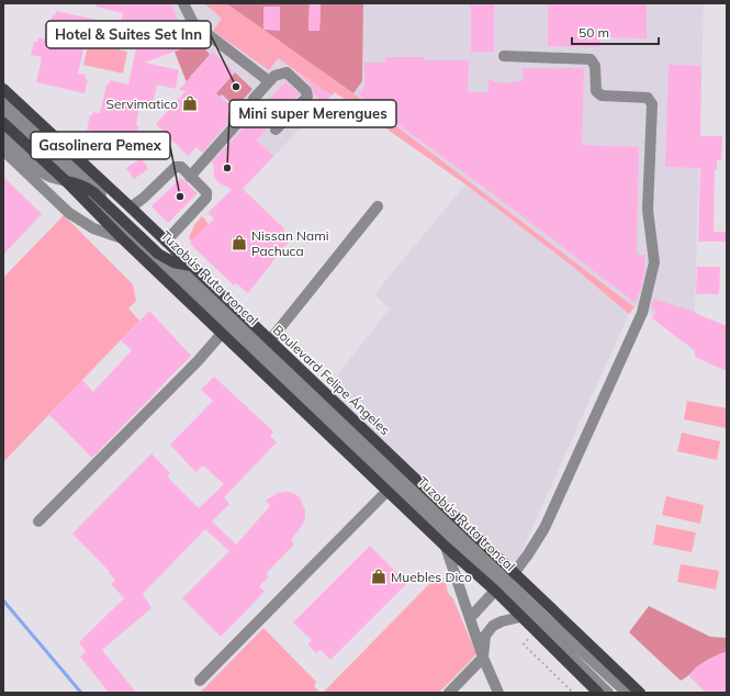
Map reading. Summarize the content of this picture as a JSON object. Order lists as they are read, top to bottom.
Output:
{
  "streets": {
    "main road": ["Boulevard Felipe Ángeles"],
    "street": ["Tuzobús Ruta troncal"]
  },
  "crossings": [
    ["Tuzobús Ruta troncal", "Boulevard Felipe Ángeles"]
  ],
  "places": {
    "other": ["Hotel & Suites Set Inn", "Mini super Merengues", "Gasolinera Pemex"],
    "shop": ["Servimatico", "Nissan Nami Pachuca", "Muebles Dico"]
  },
  "scale_bar": "50 m"
}
